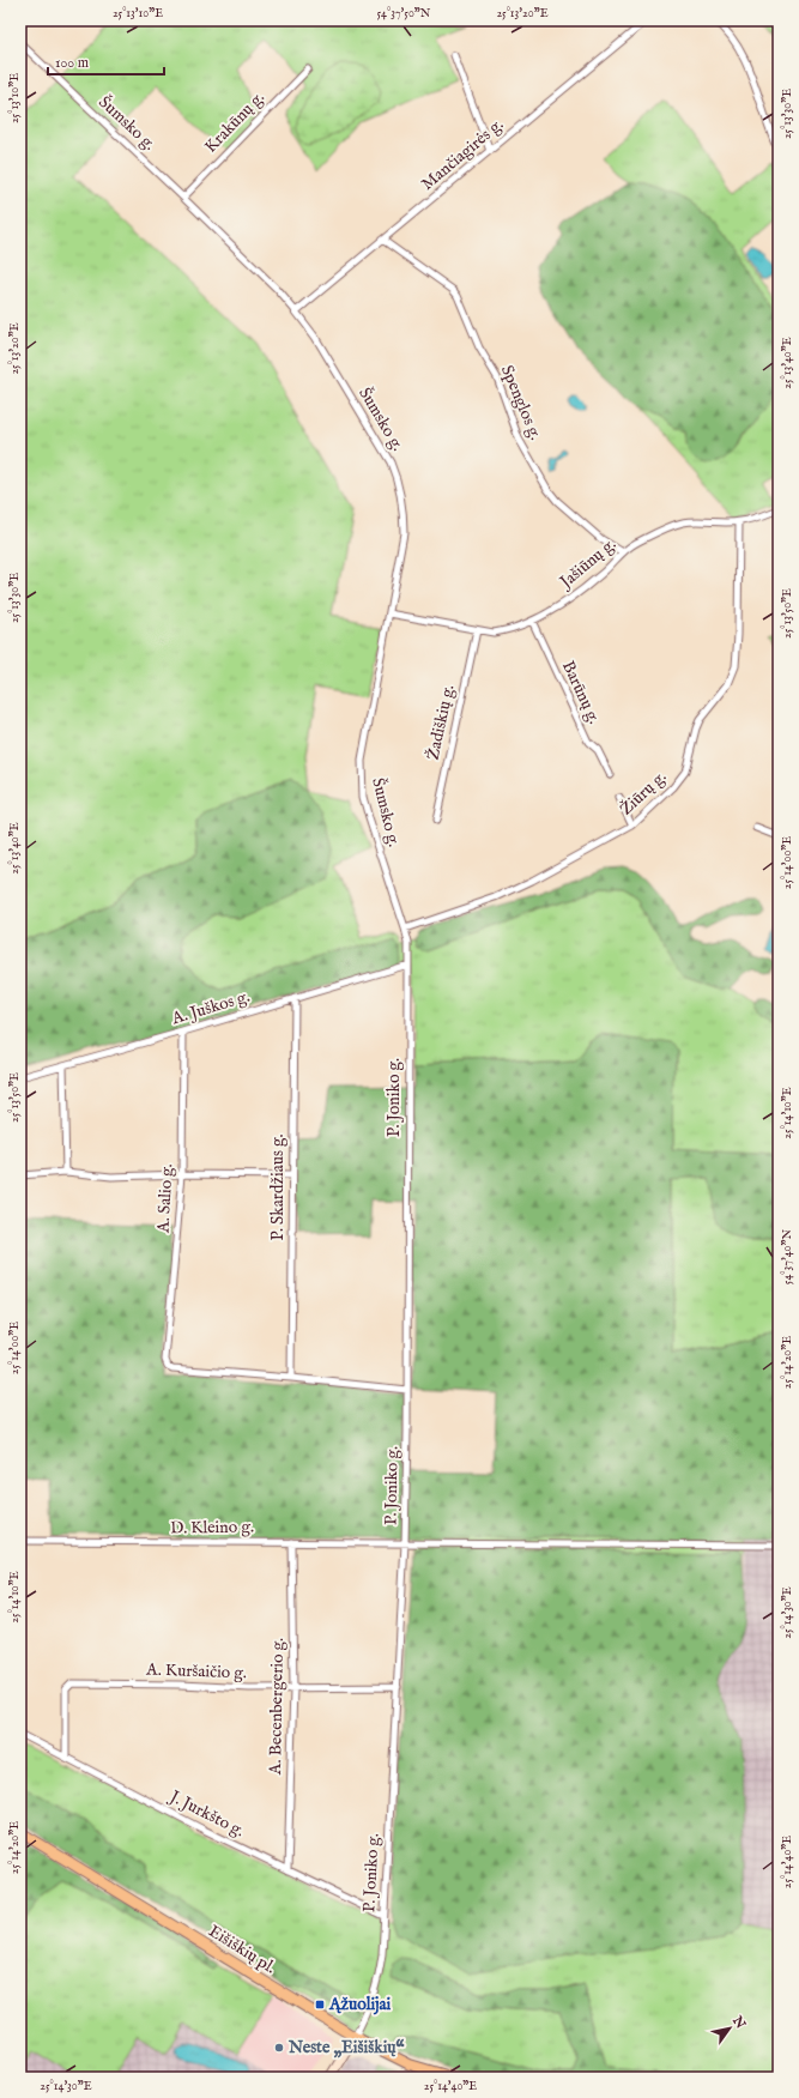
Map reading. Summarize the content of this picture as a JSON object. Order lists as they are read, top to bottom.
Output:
{
  "streets": {
    "main road": ["Eišiškių pl."],
    "street": [
      "Krakūnų g.",
      "Šumsko g.",
      "Mančiagirės g.",
      "Spenglos g.",
      "Jašiūnų g.",
      "Barūnų g.",
      "Žadiškių g.",
      "Žiūrų g.",
      "A. Juškos g.",
      "P. Joniko g.",
      "P. Skardžiaus g.",
      "A. Salio g.",
      "D. Kleino g.",
      "A. Kuršaičio g.",
      "A. Becenbergerio g.",
      "J. Jurkšto g."
    ]
  },
  "crossings": [
    ["Krakūnų g.", "Šumsko g."],
    ["Šumsko g.", "Mančiagirės g."],
    ["Šumsko g.", "Jašiūnų g."],
    ["Šumsko g.", "Žiūrų g."],
    ["Šumsko g.", "P. Joniko g."],
    ["Mančiagirės g.", "Spenglos g."],
    ["Spenglos g.", "Jašiūnų g."],
    ["Jašiūnų g.", "Barūnų g."],
    ["Jašiūnų g.", "Žadiškių g."],
    ["Jašiūnų g.", "Žiūrų g."],
    ["Žiūrų g.", "P. Joniko g."],
    ["A. Juškos g.", "P. Joniko g."],
    ["A. Juškos g.", "P. Skardžiaus g."],
    ["A. Juškos g.", "A. Salio g."],
    ["P. Joniko g.", "D. Kleino g."],
    ["P. Joniko g.", "A. Kuršaičio g."],
    ["P. Joniko g.", "J. Jurkšto g."],
    ["P. Joniko g.", "Eišiškių pl."],
    ["P. Skardžiaus g.", "A. Salio g."],
    ["D. Kleino g.", "A. Becenbergerio g."],
    ["A. Kuršaičio g.", "A. Becenbergerio g."],
    ["A. Kuršaičio g.", "J. Jurkšto g."],
    ["A. Becenbergerio g.", "J. Jurkšto g."]
  ],
  "places": {
    "transit": ["Ąžuolijai"],
    "other": ["Neste „Eišiškių“"]
  },
  "scale_bar": "100 m",
  "north": "top right",
  "coordinates": [
    "25°13'10\"E",
    "54°37'50\"N",
    "25°13'20\"E",
    "25°13'30\"E",
    "25°13'40\"E",
    "25°13'50\"E",
    "25°14'00\"E",
    "25°14'10\"E",
    "54°37'40\"N",
    "25°14'20\"E",
    "25°14'30\"E",
    "25°14'40\"E"
  ]
}
